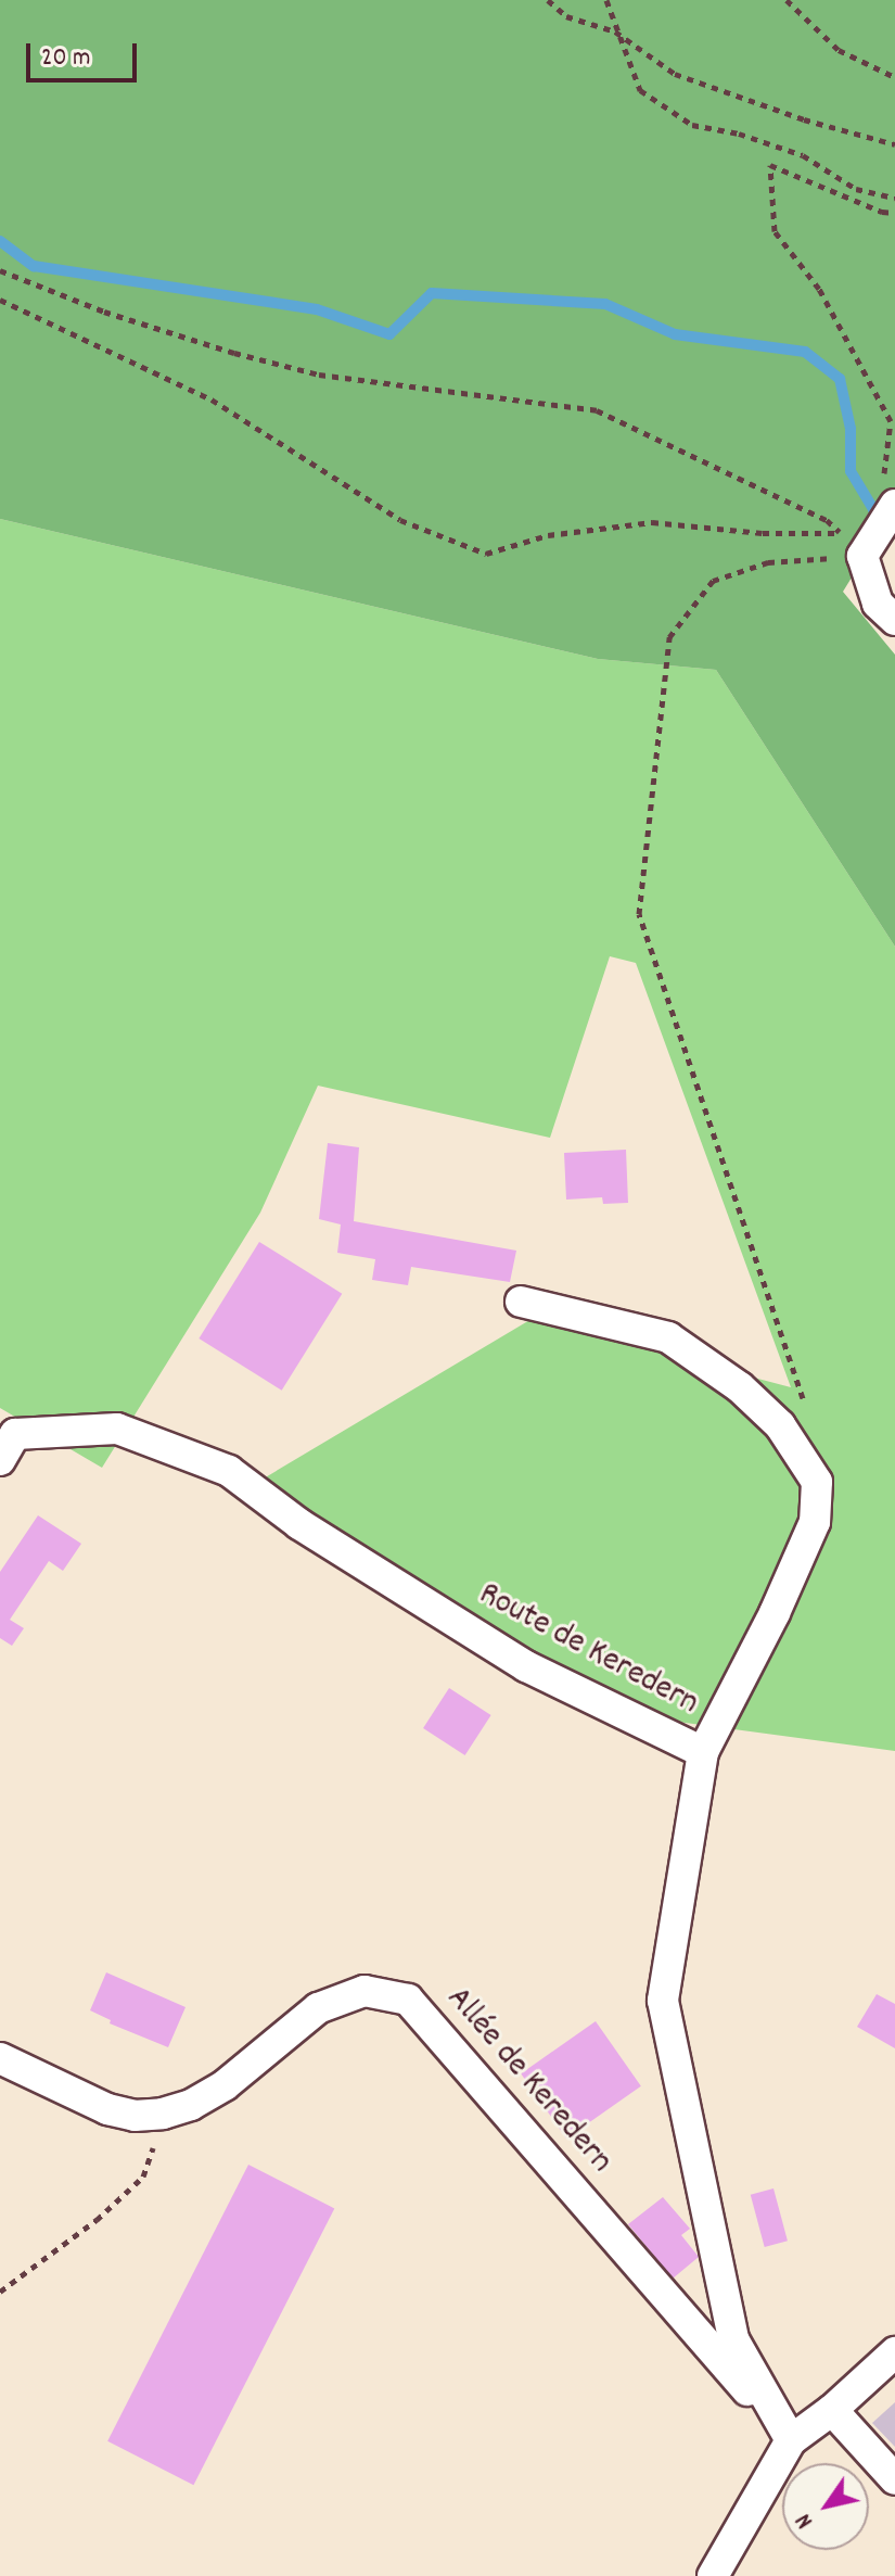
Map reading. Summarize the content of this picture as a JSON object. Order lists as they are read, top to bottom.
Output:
{
  "streets": {
    "street": ["Route de Keredern", "Allée de Keredern"]
  },
  "crossings": [
    ["Route de Keredern", "Allée de Keredern"]
  ],
  "scale_bar": "20 m",
  "north": "bottom left"
}
